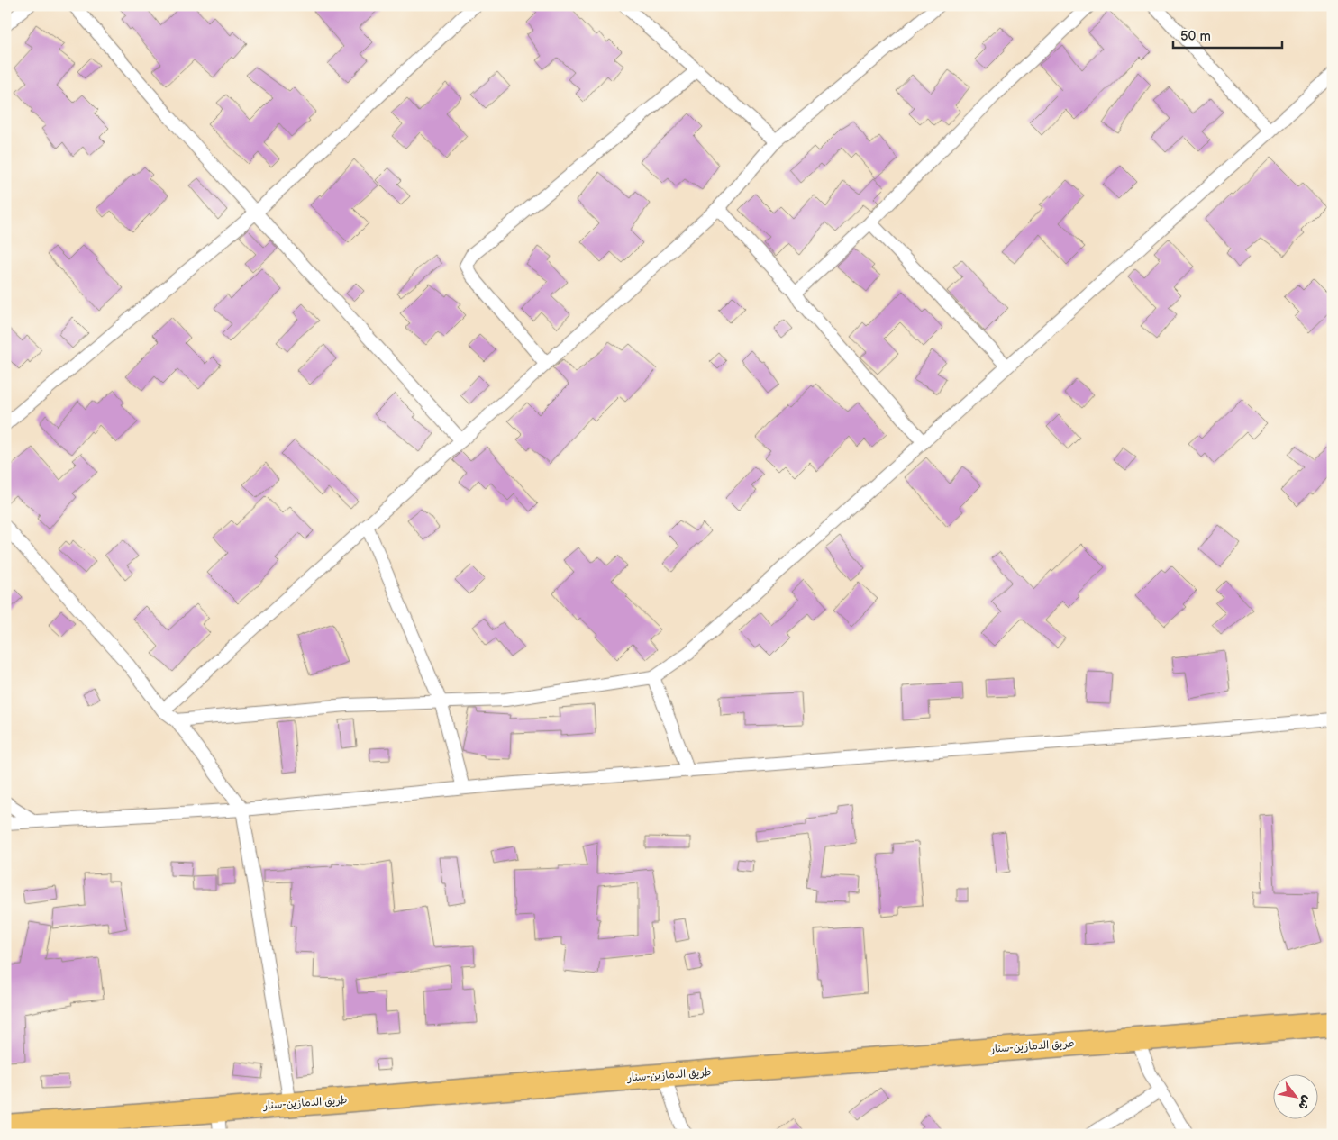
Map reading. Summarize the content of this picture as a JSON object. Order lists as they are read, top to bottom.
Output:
{
  "streets": {
    "highway": ["طريق الدمازين-سنار"]
  },
  "scale_bar": "50 m",
  "north": "bottom right"
}
